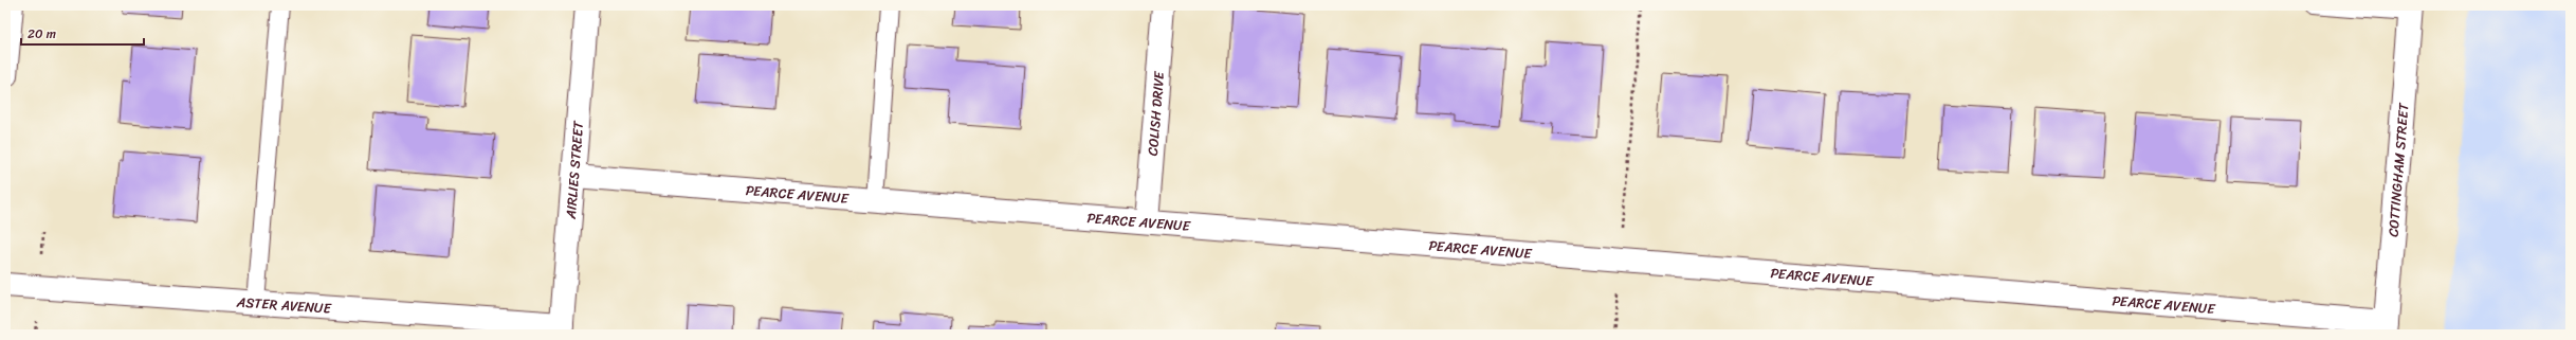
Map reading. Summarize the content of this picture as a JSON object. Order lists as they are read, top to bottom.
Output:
{
  "streets": {
    "street": [
      "COLISH DRIVE",
      "AIRLIES STREET",
      "COTTINGHAM STREET",
      "PEARCE AVENUE",
      "ASTER AVENUE"
    ]
  },
  "crossings": [
    ["COLISH DRIVE", "PEARCE AVENUE"],
    ["AIRLIES STREET", "PEARCE AVENUE"],
    ["AIRLIES STREET", "ASTER AVENUE"],
    ["COTTINGHAM STREET", "PEARCE AVENUE"]
  ],
  "scale_bar": "20 m"
}
